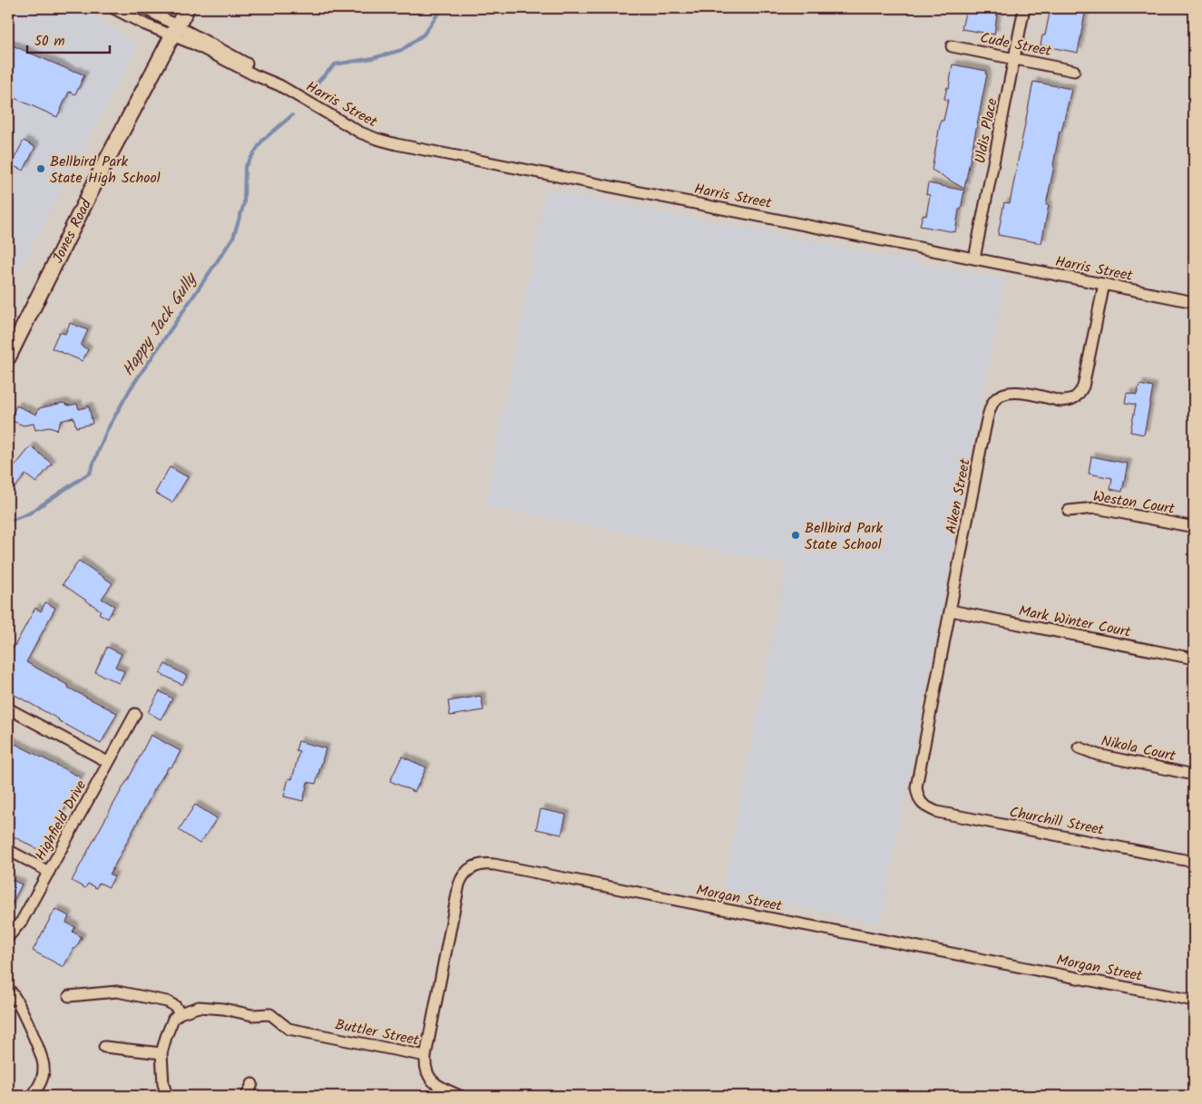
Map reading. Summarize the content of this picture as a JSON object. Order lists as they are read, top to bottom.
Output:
{
  "streets": {
    "street": [
      "Cude Street",
      "Harris Street",
      "Uldis Place",
      "Jones Road",
      "Aiken Street",
      "Weston Court",
      "Mark Winter Court",
      "Nikola Court",
      "Highfield Drive",
      "Churchill Street",
      "Morgan Street",
      "Buttler Street"
    ]
  },
  "crossings": [
    ["Cude Street", "Uldis Place"],
    ["Harris Street", "Uldis Place"],
    ["Harris Street", "Jones Road"],
    ["Harris Street", "Aiken Street"],
    ["Aiken Street", "Mark Winter Court"],
    ["Aiken Street", "Churchill Street"],
    ["Morgan Street", "Buttler Street"]
  ],
  "water": ["Happy Jack Gully"],
  "places": ["Bellbird Park State High School", "Bellbird Park State School"],
  "scale_bar": "50 m"
}
